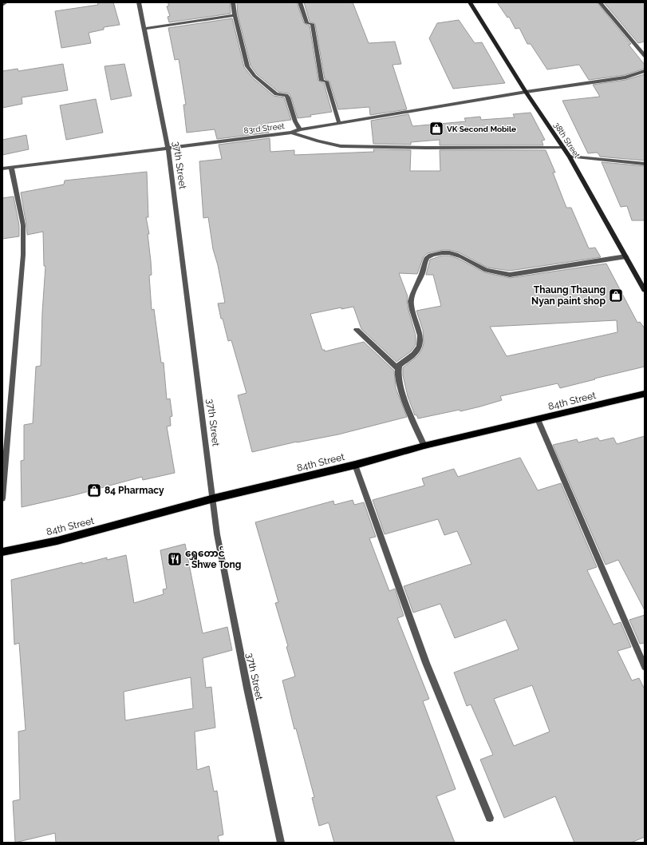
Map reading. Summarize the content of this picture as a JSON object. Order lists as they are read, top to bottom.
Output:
{
  "streets": {
    "main road": ["38th Street", "84th Street"],
    "street": ["83rd Street", "37th Street"]
  },
  "crossings": [
    ["83rd Street", "38th Street"],
    ["83rd Street", "37th Street"],
    ["37th Street", "84th Street"]
  ],
  "places": {
    "shop": ["VK Second Mobile", "Thaung Thaung Nyan paint shop", "84 Pharmacy"],
    "restaurant": ["ရွှေတောင် - Shwe Tong"]
  }
}
